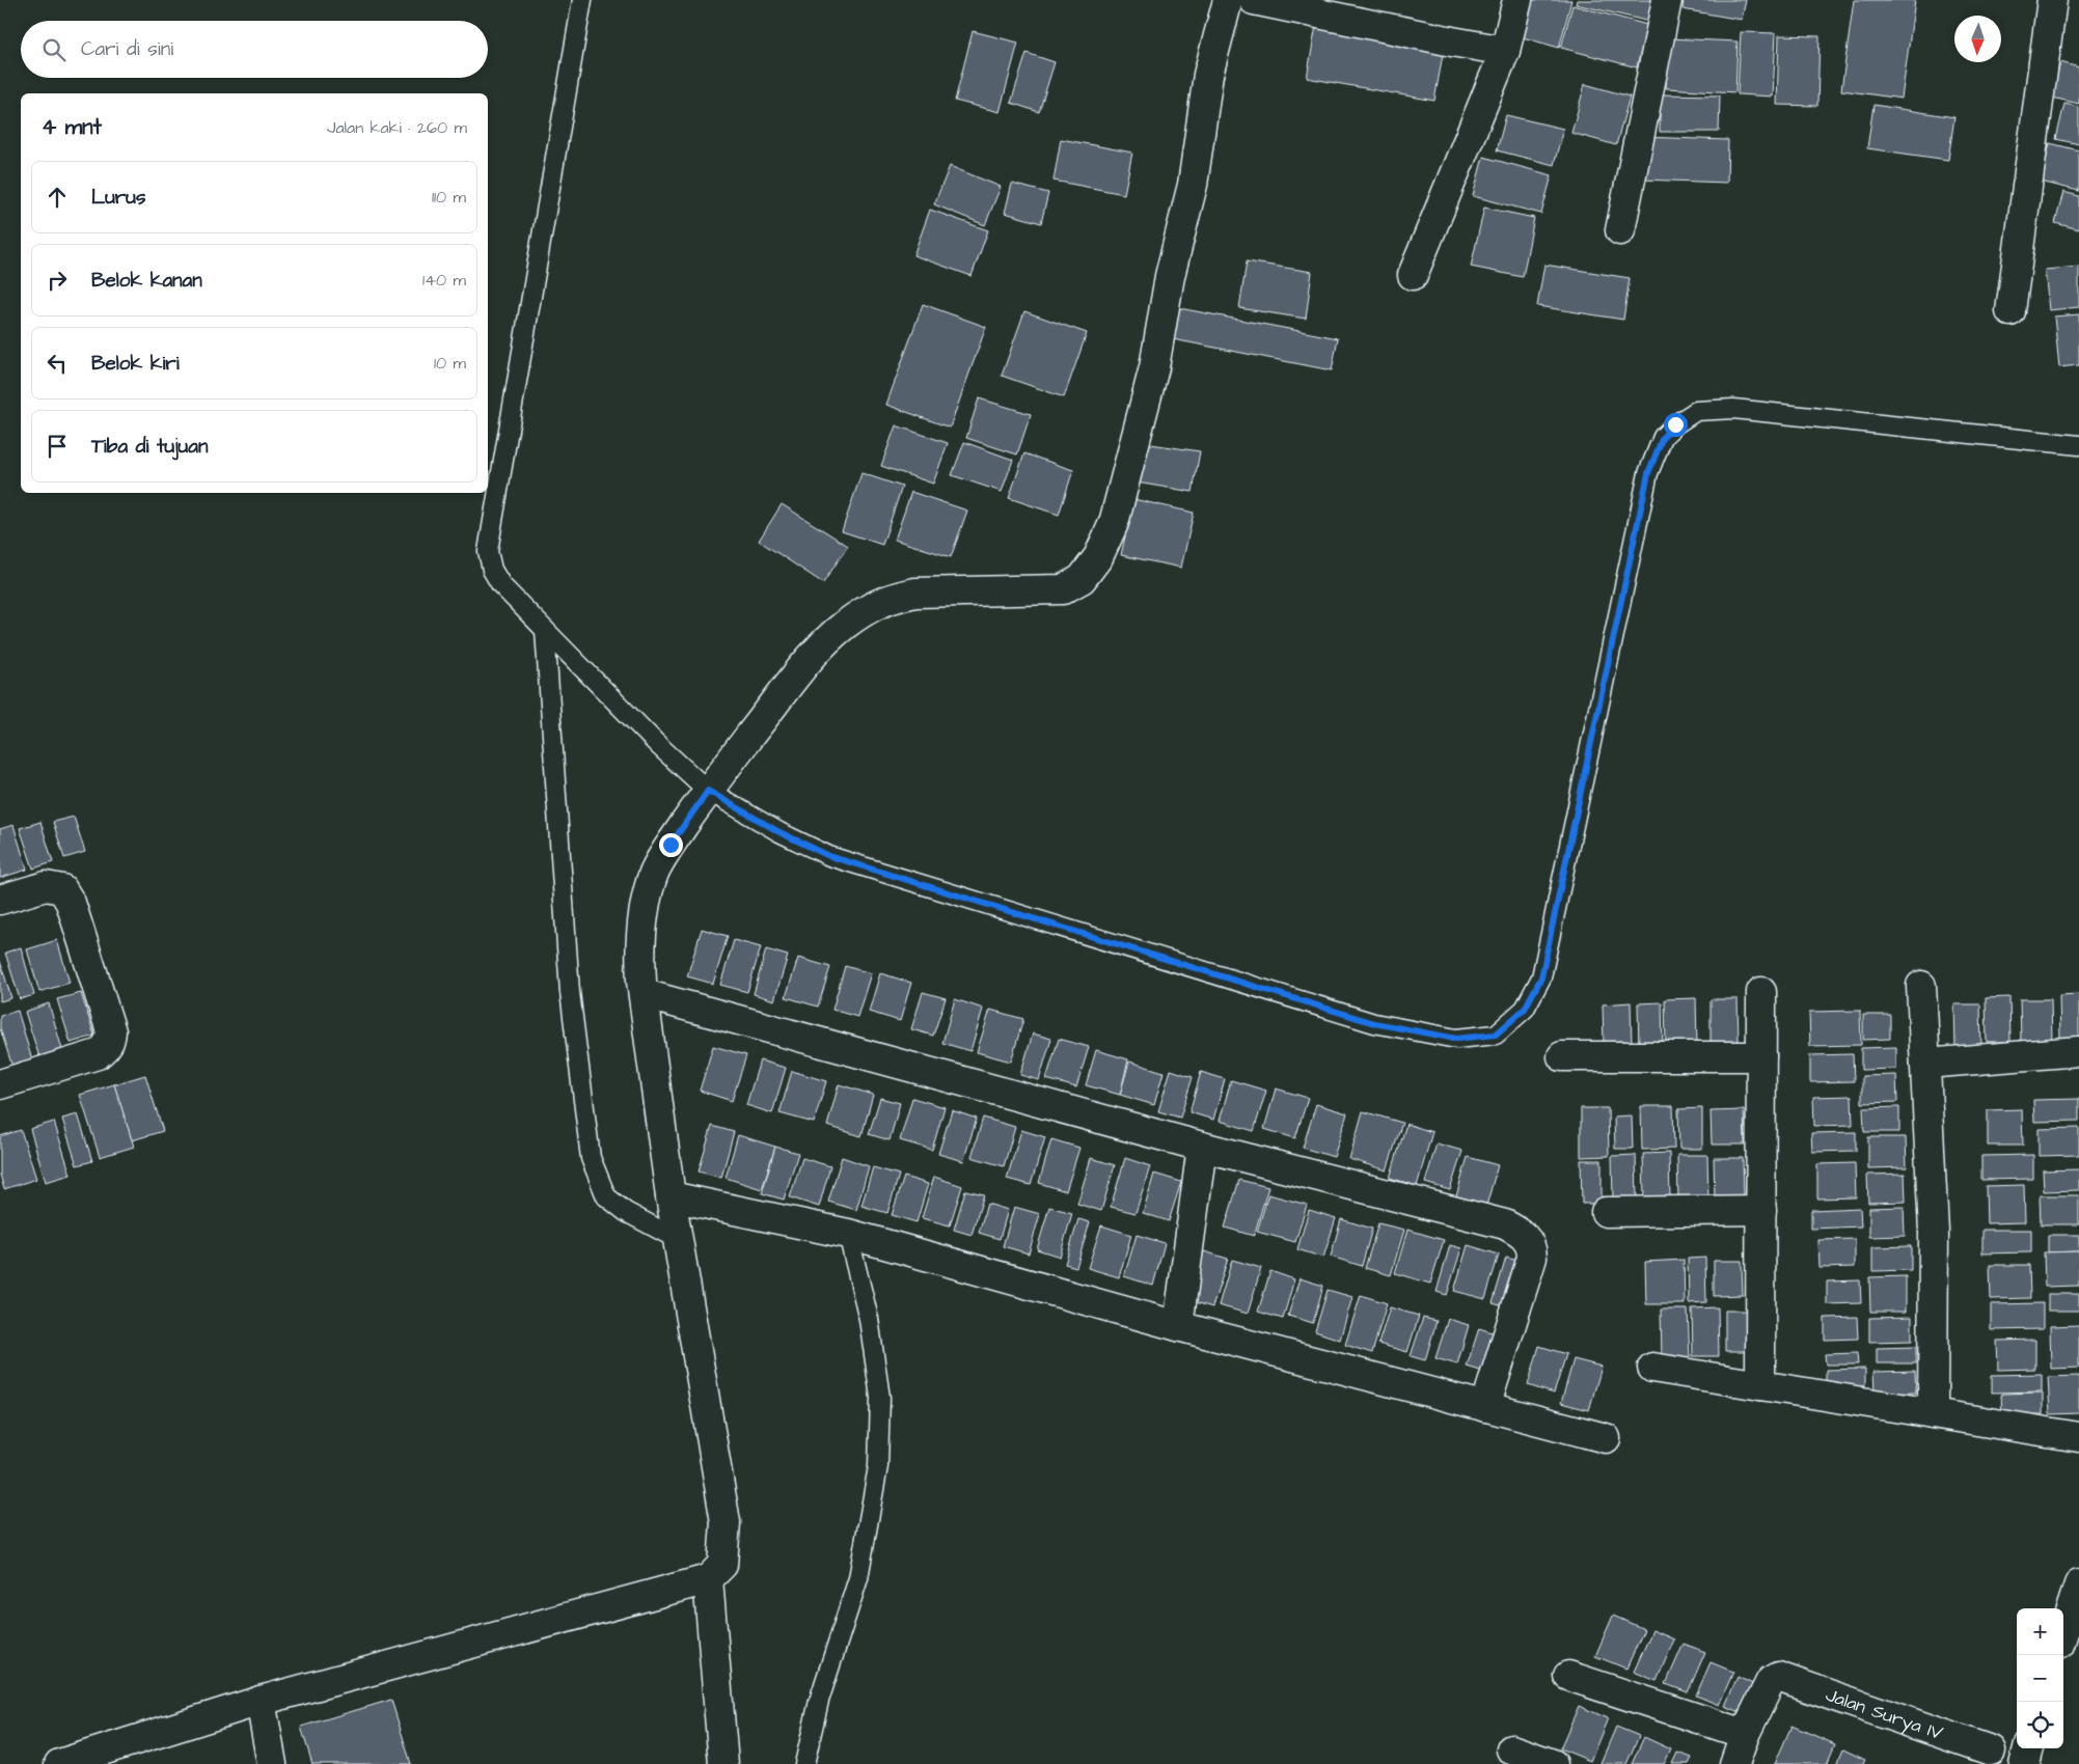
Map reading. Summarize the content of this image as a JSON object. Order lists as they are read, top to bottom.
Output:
{
  "streets": {
    "street": ["Jalan Surya IV"]
  },
  "north": "bottom",
  "page": {
    "search": "Cari di sini",
    "heading": ["4 mnt", "Jalan kaki · 260 m"],
    "list": [
      ["Lurus", "110 m"],
      ["Belok kanan", "140 m"],
      ["Belok kiri", "10 m"],
      "Tiba di tujuan"
    ],
    "map_buttons": ["+", "−"]
  }
}
